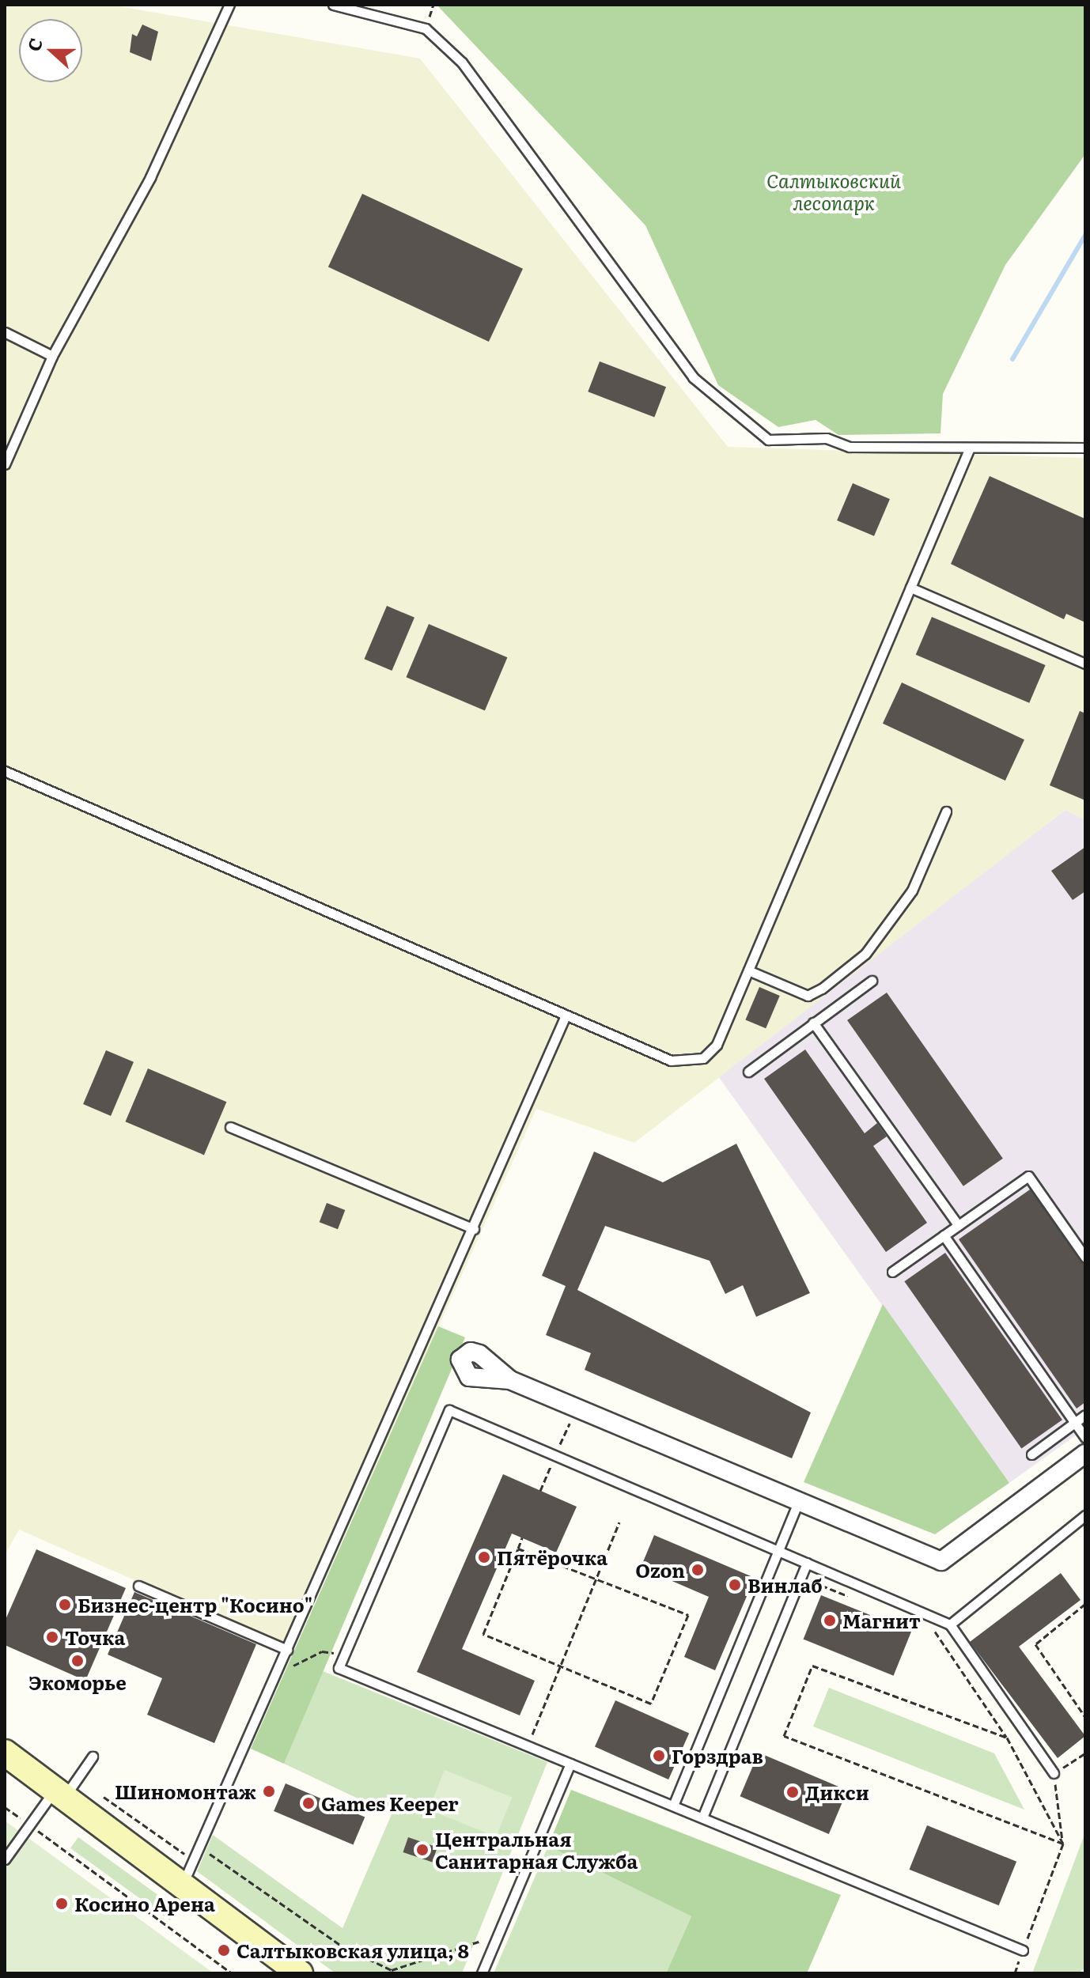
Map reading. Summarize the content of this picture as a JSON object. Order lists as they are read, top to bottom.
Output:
{
  "parks": ["Салтыковский лесопарк"],
  "places": [
    "Пятёрочка",
    "Ozon",
    "Винлаб",
    "Бизнес-центр \"Косино\"",
    "Магнит",
    "Точка",
    "Экоморье",
    "Горздрав",
    "Шиномонтаж",
    "Дикси",
    "Games Keeper",
    "Центральная Санитарная Служба",
    "Косино Арена",
    "Салтыковская улица, 8"
  ],
  "north": "left"
}
